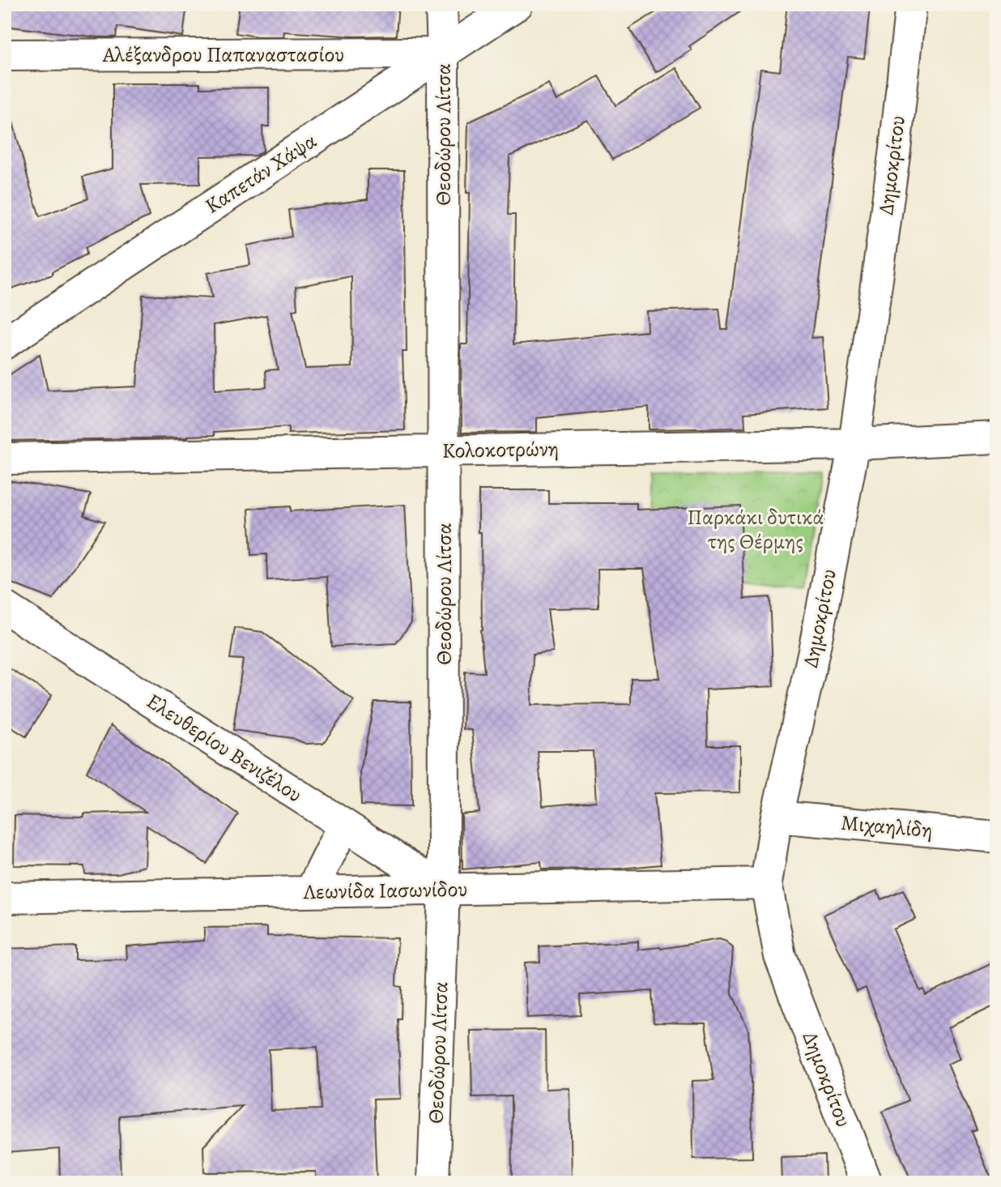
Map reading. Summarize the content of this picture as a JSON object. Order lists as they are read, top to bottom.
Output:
{
  "streets": {
    "street": [
      "Αλέξανδρου Παπαναστασίου",
      "Θεοδώρου Λίτσα",
      "Δημοκρίτου",
      "Καπετάν Χάψα",
      "Κολοκοτρώνη",
      "Ελευθερίου Βενιζέλου",
      "Μιχαηλίδη",
      "Λεωνίδα Ιασωνίδου"
    ]
  },
  "crossings": [
    ["Αλέξανδρου Παπαναστασίου", "Θεοδώρου Λίτσα"],
    ["Αλέξανδρου Παπαναστασίου", "Καπετάν Χάψα"],
    ["Θεοδώρου Λίτσα", "Καπετάν Χάψα"],
    ["Θεοδώρου Λίτσα", "Κολοκοτρώνη"],
    ["Θεοδώρου Λίτσα", "Ελευθερίου Βενιζέλου"],
    ["Θεοδώρου Λίτσα", "Λεωνίδα Ιασωνίδου"],
    ["Δημοκρίτου", "Κολοκοτρώνη"],
    ["Δημοκρίτου", "Μιχαηλίδη"],
    ["Δημοκρίτου", "Λεωνίδα Ιασωνίδου"],
    ["Ελευθερίου Βενιζέλου", "Λεωνίδα Ιασωνίδου"]
  ],
  "parks": ["Παρκάκι δυτικά της Θέρμης"]
}
